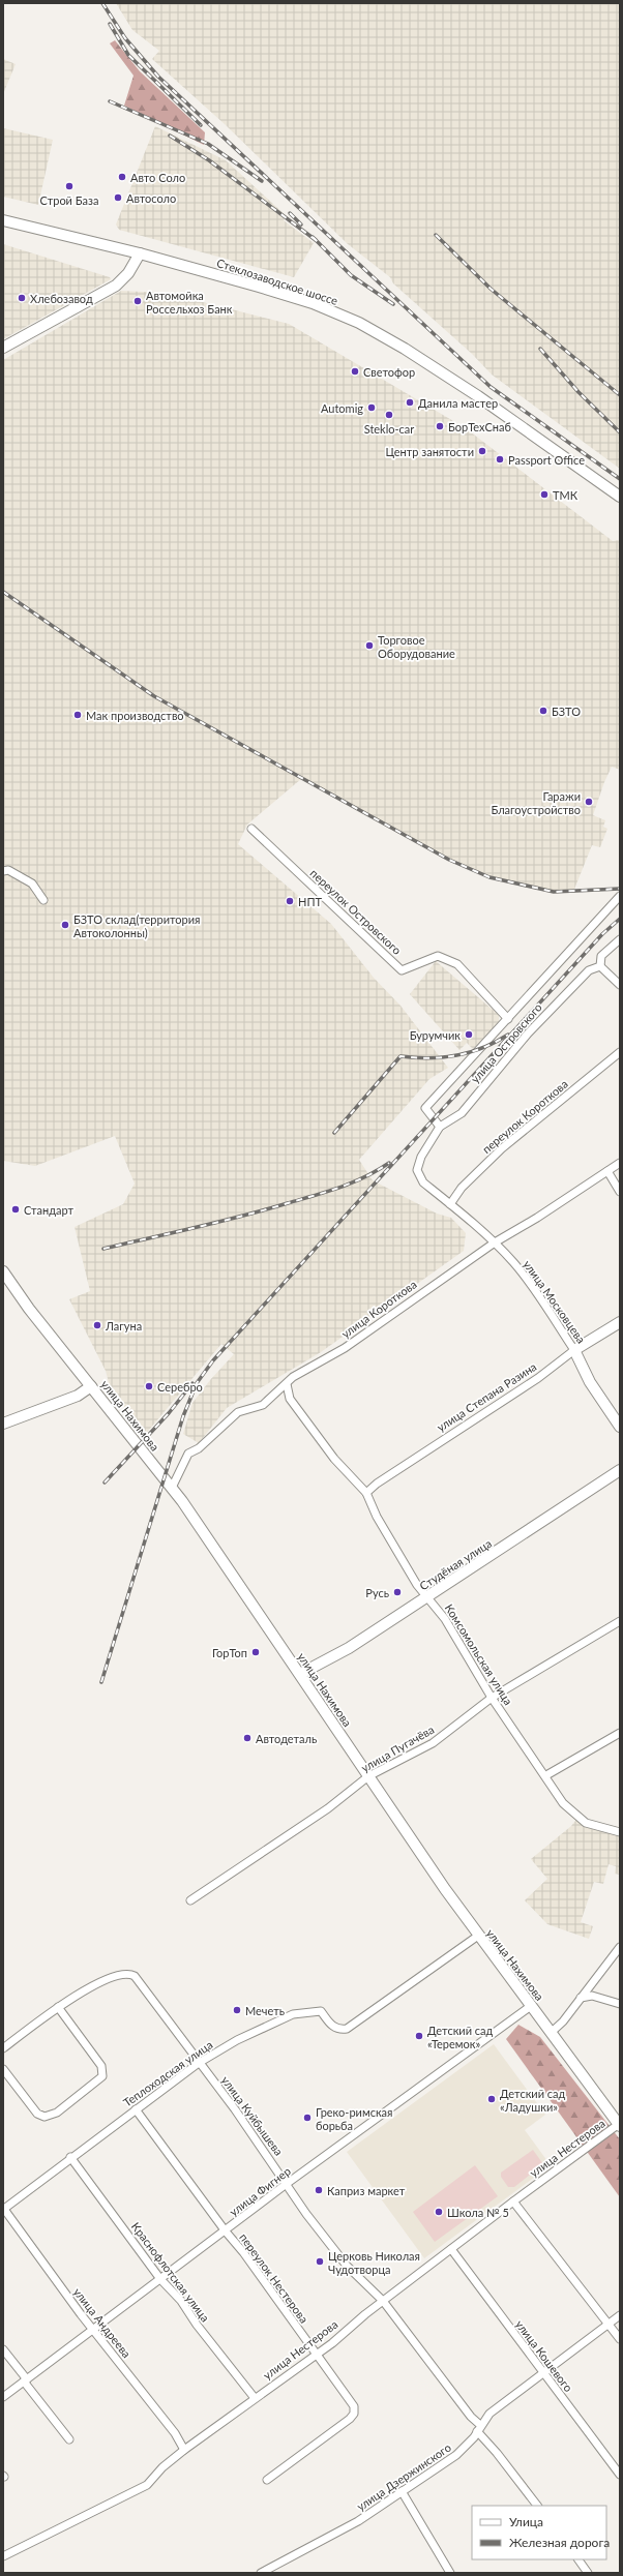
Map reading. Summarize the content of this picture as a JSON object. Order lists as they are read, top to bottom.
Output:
{
  "streets": {
    "main road": [
      "Стеклозаводское шоссе",
      "улица Московцева",
      "улица Степана Разина",
      "улица Нахимова",
      "Студёная улица"
    ],
    "street": [
      "переулок Островского",
      "улица Островского",
      "переулок Короткова",
      "улица Короткова",
      "Комсомольская улица",
      "улица Пугачёва",
      "Теплоходская улица",
      "улица Куйбышева",
      "улица Нестерова",
      "улица Фигнер",
      "Краснофлотская улица",
      "переулок Нестерова",
      "улица Андреева",
      "улица Кошевого",
      "улица Дзержинского"
    ]
  },
  "crossings": [
    ["улица Островского", "улица Московцева"],
    ["переулок Короткова", "улица Московцева"],
    ["улица Московцева", "улица Короткова"],
    ["улица Московцева", "улица Степана Разина"],
    ["улица Короткова", "улица Нахимова"],
    ["улица Короткова", "Комсомольская улица"],
    ["улица Степана Разина", "Комсомольская улица"],
    ["улица Нахимова", "Студёная улица"],
    ["улица Нахимова", "улица Пугачёва"],
    ["улица Нахимова", "Теплоходская улица"],
    ["улица Нахимова", "улица Нестерова"],
    ["улица Нахимова", "улица Фигнер"],
    ["Студёная улица", "Комсомольская улица"],
    ["Комсомольская улица", "улица Пугачёва"],
    ["Теплоходская улица", "улица Куйбышева"],
    ["Теплоходская улица", "Краснофлотская улица"],
    ["Теплоходская улица", "переулок Нестерова"],
    ["Теплоходская улица", "улица Андреева"],
    ["улица Куйбышева", "улица Нестерова"],
    ["улица Куйбышева", "улица Фигнер"],
    ["улица Куйбышева", "улица Дзержинского"],
    ["улица Нестерова", "Краснофлотская улица"],
    ["улица Нестерова", "переулок Нестерова"],
    ["улица Нестерова", "улица Андреева"],
    ["улица Нестерова", "улица Кошевого"],
    ["улица Фигнер", "Краснофлотская улица"],
    ["улица Фигнер", "переулок Нестерова"],
    ["улица Фигнер", "улица Андреева"],
    ["улица Кошевого", "улица Дзержинского"]
  ],
  "places": [
    "Авто Соло",
    "Строй База",
    "Автосоло",
    "Хлебозавод",
    "Автомойка Россельхоз Банк",
    "Светофор",
    "Данила мастер",
    "Automig",
    "Steklo-car",
    "БорТехСнаб",
    "Центр занятости",
    "Passport Office",
    "ТМК",
    "Торговое Оборудование",
    "БЗТО",
    "Мак производство",
    "Гаражи Благоустройство",
    "НПТ",
    "БЗТО склад(территория Автоколонны)",
    "Бурумчик",
    "Стандарт",
    "Лагуна",
    "Серебро",
    "Русь",
    "ГорТоп",
    "Автодеталь",
    "Мечеть",
    "Детский сад «Теремок»",
    "Детский сад «Ладушки»",
    "Греко-римская борьба",
    "Каприз маркет",
    "Школа № 5",
    "Церковь Николая Чудотворца"
  ],
  "legend": ["Улица", "Железная дорога"]
}
